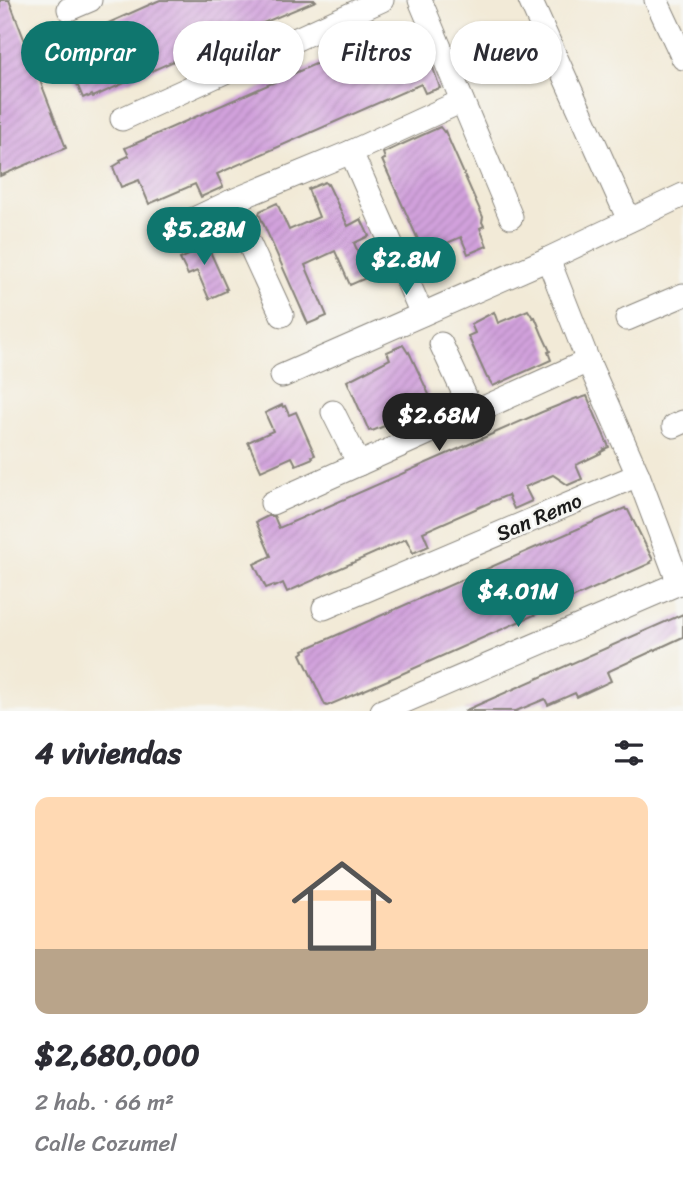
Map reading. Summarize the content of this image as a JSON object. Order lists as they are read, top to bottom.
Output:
{
  "streets": {
    "street": ["San Remo"]
  },
  "page": {
    "chip": [
      "Comprar",
      "Alquilar",
      "Filtros",
      "Nuevo"
    ],
    "price": [
      "$5.28M",
      "$2.8M",
      "$2.68M",
      "$4.01M"
    ],
    "heading": "4 viviendas",
    "list": [
      {
        "name": "$2,680,000",
        "note": "2 hab. · 66 m² · Calle Cozumel"
      }
    ]
  }
}
